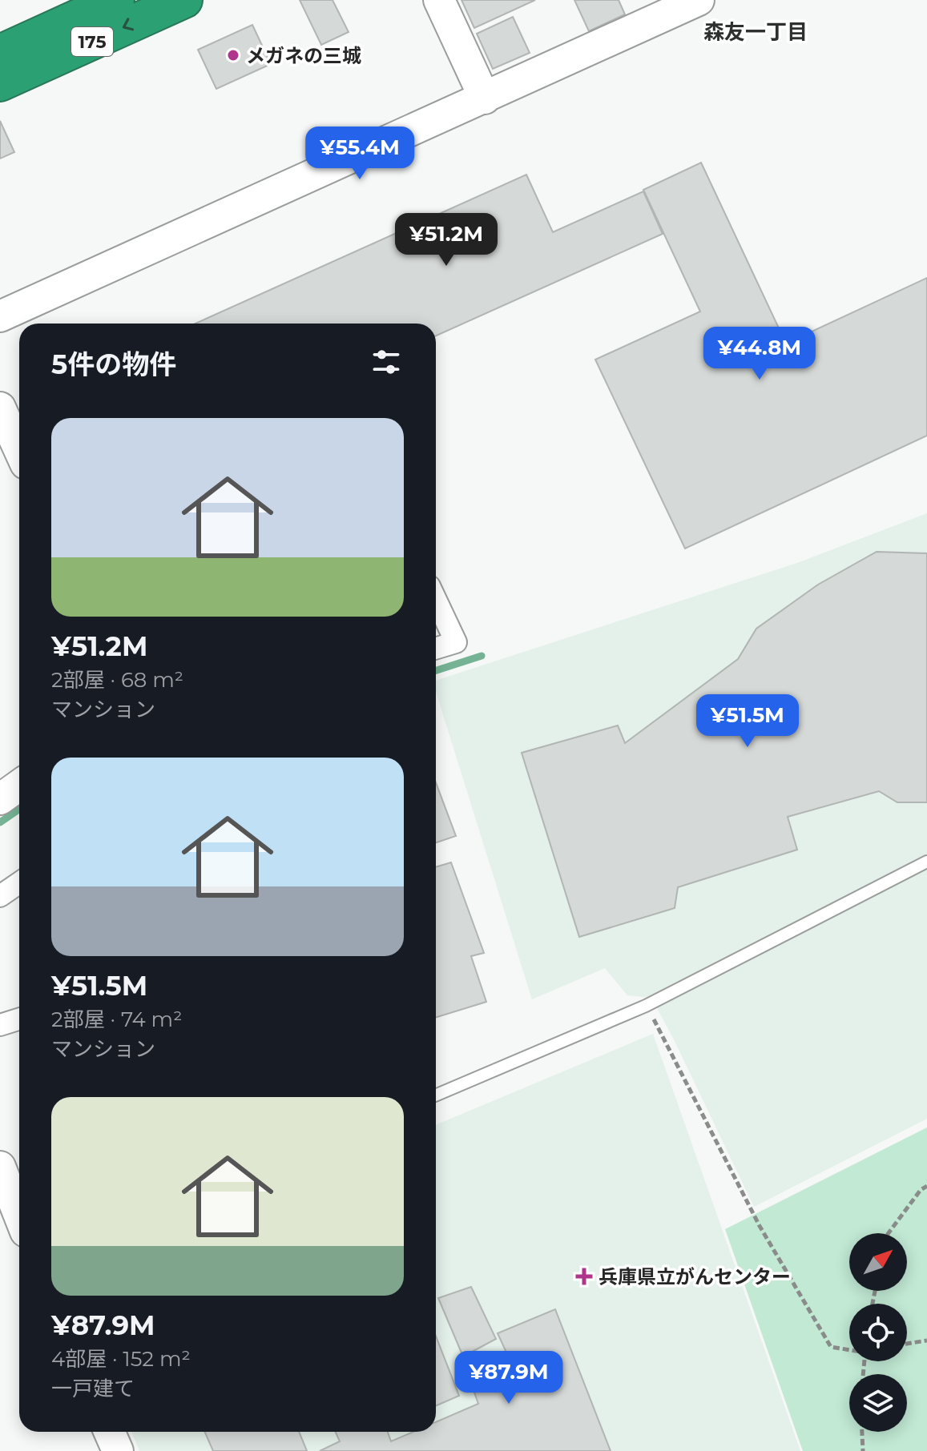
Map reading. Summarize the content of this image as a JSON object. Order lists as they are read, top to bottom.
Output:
{
  "streets": {
    "highway": ["175"]
  },
  "districts": ["森友一丁目"],
  "places": {
    "other": ["メガネの三城"],
    "health": ["兵庫県立がんセンター"]
  },
  "north": "top right",
  "page": {
    "price": [
      "¥55.4M",
      "¥51.2M",
      "¥44.8M",
      "¥51.5M",
      "¥87.9M"
    ],
    "heading": "5件の物件",
    "list": [
      {
        "name": "¥51.2M",
        "note": "2部屋 · 68 m² · マンション"
      },
      {
        "name": "¥51.5M",
        "note": "2部屋 · 74 m² · マンション"
      },
      {
        "name": "¥87.9M",
        "note": "4部屋 · 152 m² · 一戸建て"
      }
    ]
  }
}
